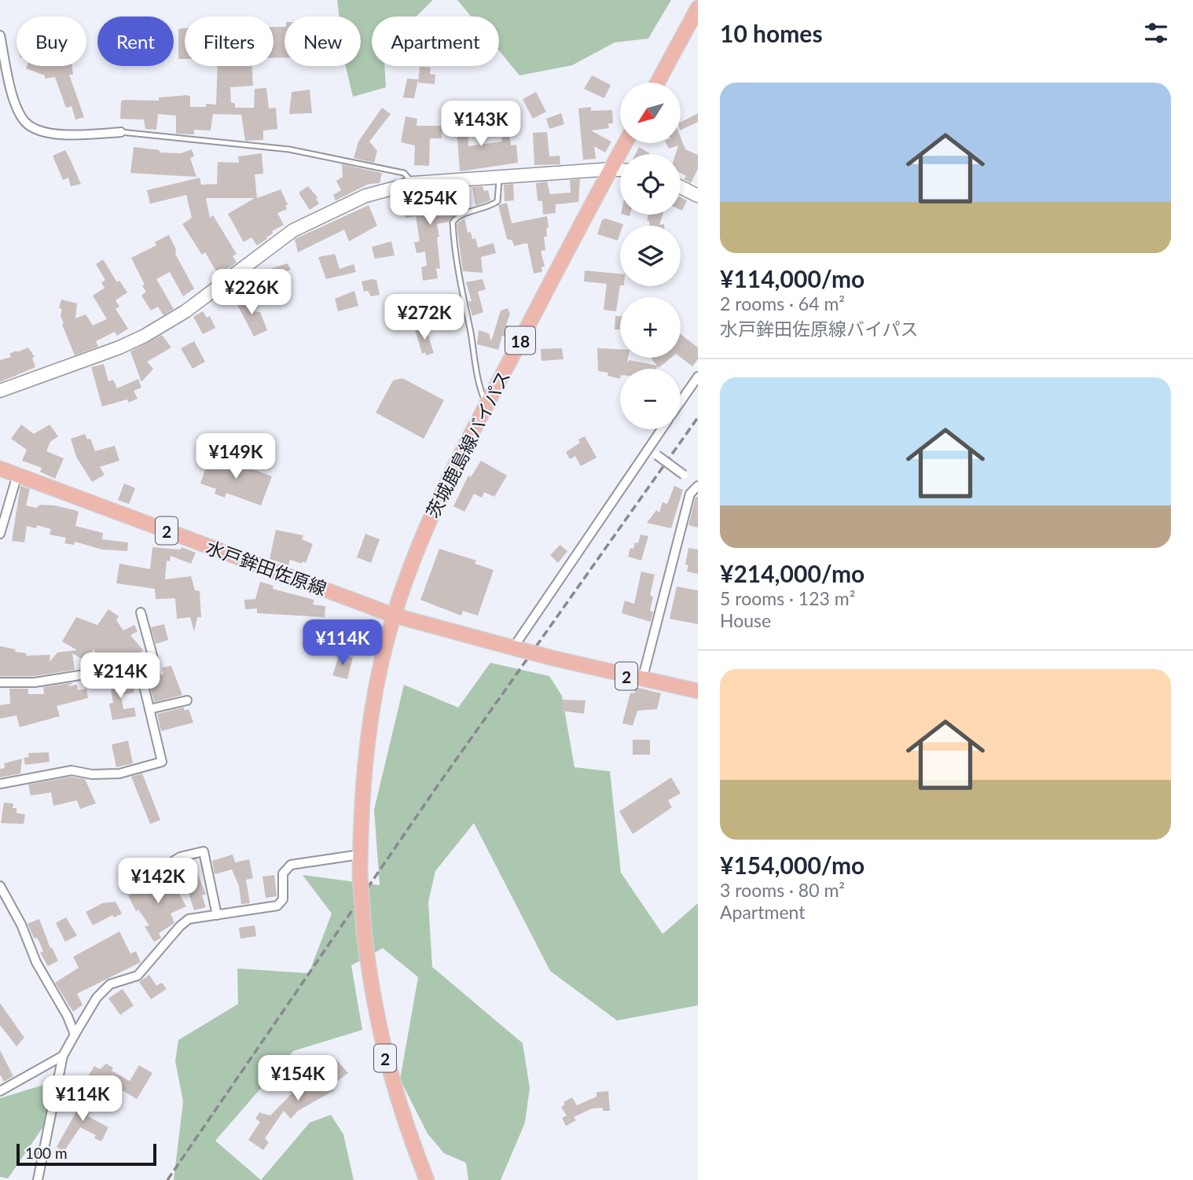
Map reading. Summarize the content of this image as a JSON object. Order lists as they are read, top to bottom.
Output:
{
  "streets": {
    "main road": [
      "18",
      "茨城鹿島線バイパス",
      "2",
      "水戸鉾田佐原線"
    ]
  },
  "crossings": [
    ["茨城鹿島線バイパス", "2"],
    ["茨城鹿島線バイパス", "水戸鉾田佐原線"],
    ["2", "水戸鉾田佐原線"]
  ],
  "scale_bar": "100 m",
  "north": "bottom left",
  "page": {
    "heading": "10 homes",
    "chip": [
      "Buy",
      "Rent",
      "Filters",
      "New",
      "Apartment"
    ],
    "list": [
      {
        "name": "¥114,000/mo",
        "note": "2 rooms · 64 m² · 水戸鉾田佐原線バイパス"
      },
      {
        "name": "¥214,000/mo",
        "note": "5 rooms · 123 m² · House"
      },
      {
        "name": "¥154,000/mo",
        "note": "3 rooms · 80 m² · Apartment"
      }
    ],
    "map_buttons": ["+", "−"],
    "price": [
      "¥143K",
      "¥254K",
      "¥226K",
      "¥272K",
      "¥149K",
      "¥114K",
      "¥214K",
      "¥142K",
      "¥154K",
      "¥114K"
    ],
    "scale": "100 m"
  }
}
